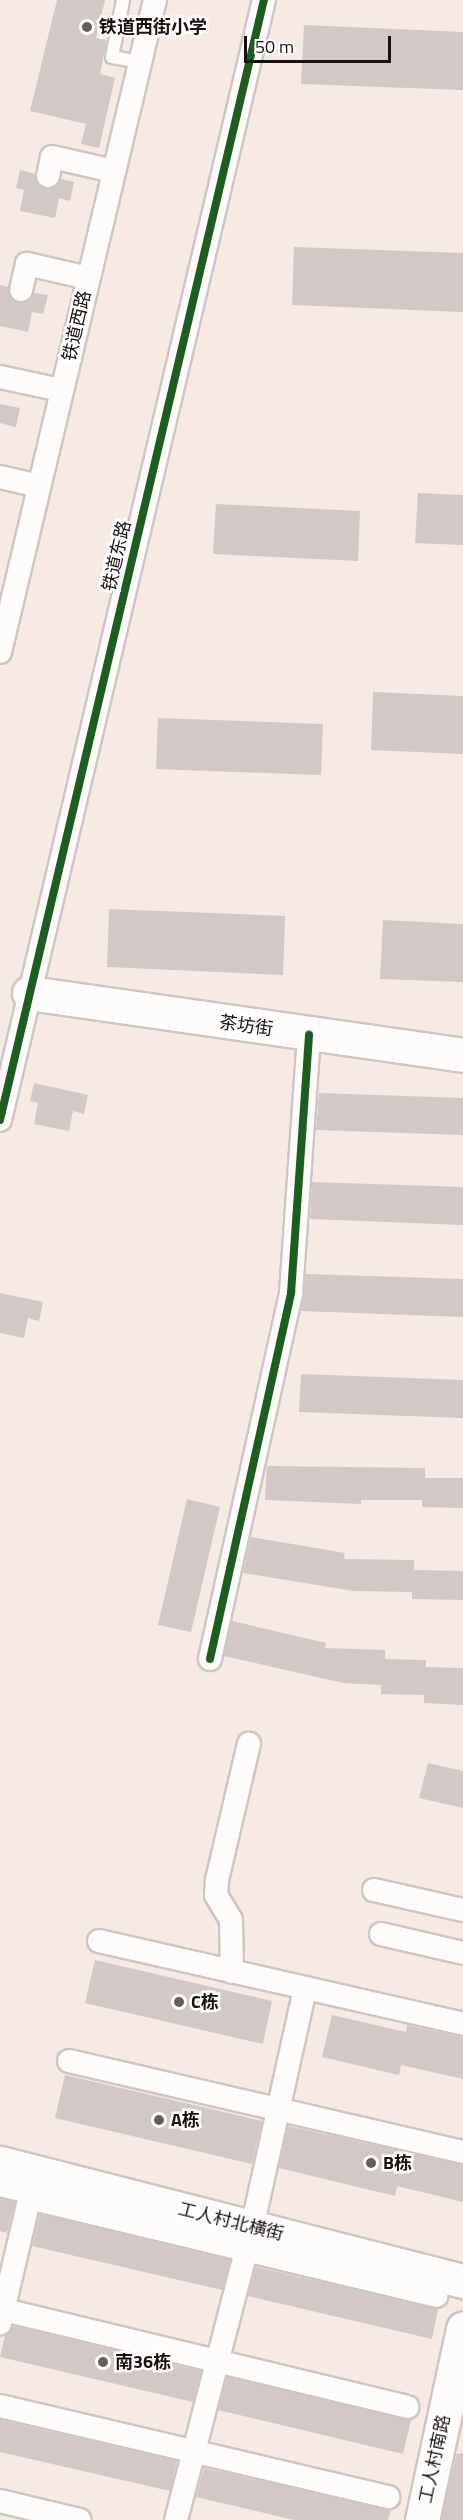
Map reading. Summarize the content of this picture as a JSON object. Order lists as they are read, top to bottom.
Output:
{
  "streets": {
    "street": [
      "铁道西路",
      "铁道东路",
      "茶坊街",
      "工人村北横街",
      "工人村南路"
    ]
  },
  "crossings": [
    ["铁道东路", "茶坊街"]
  ],
  "places": [
    "铁道西街小学",
    "C栋",
    "A栋",
    "B栋",
    "南36栋"
  ],
  "scale_bar": "50 m"
}
